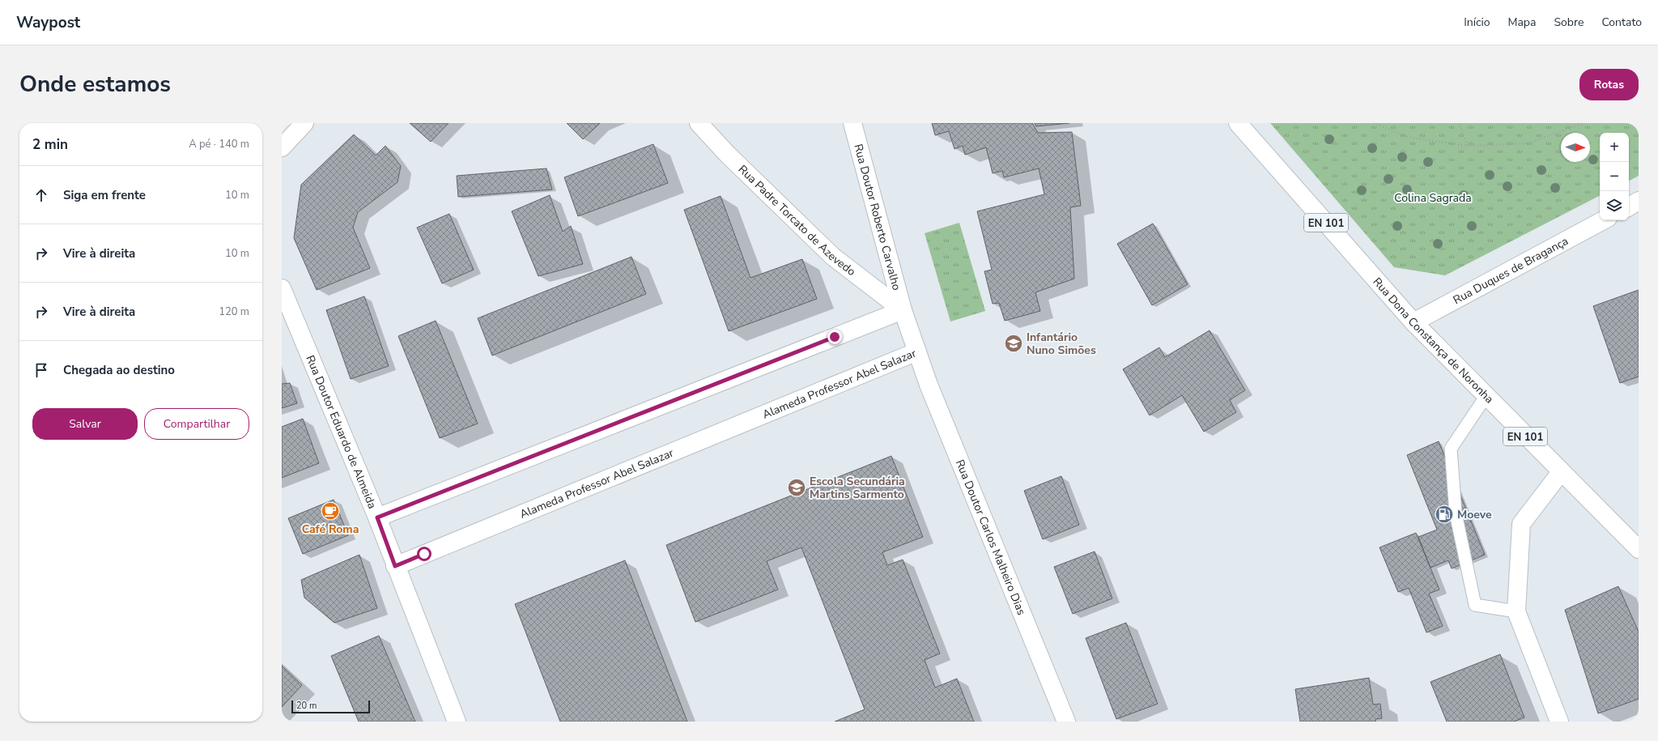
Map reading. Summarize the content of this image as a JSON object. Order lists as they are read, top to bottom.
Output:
{
  "streets": {
    "street": [
      "Rua Doutor Roberto Carvalho",
      "Rua Padre Torcato de Azevedo",
      "EN 101",
      "Rua Duques de Bragança",
      "Rua Dona Constança de Noronha",
      "Alameda Professor Abel Salazar",
      "Rua Doutor Eduardo de Almeida",
      "Rua Doutor Carlos Malheiro Dias"
    ]
  },
  "crossings": [
    ["Rua Doutor Roberto Carvalho", "Rua Padre Torcato de Azevedo"],
    ["Rua Doutor Roberto Carvalho", "Alameda Professor Abel Salazar"],
    ["Rua Padre Torcato de Azevedo", "Alameda Professor Abel Salazar"],
    ["Rua Duques de Bragança", "Rua Dona Constança de Noronha"],
    ["Alameda Professor Abel Salazar", "Rua Doutor Eduardo de Almeida"],
    ["Alameda Professor Abel Salazar", "Rua Doutor Carlos Malheiro Dias"]
  ],
  "parks": ["Colina Sagrada"],
  "places": {
    "school or university": ["Infantário Nuno Simões", "Escola Secundária Martins Sarmento"],
    "cafe": ["Café Roma"],
    "fuel station": ["Moeve"]
  },
  "scale_bar": "20 m",
  "north": "right",
  "page": {
    "header": "Waypost",
    "nav": [
      "Início",
      "Mapa",
      "Sobre",
      "Contato"
    ],
    "title": "Onde estamos",
    "buttons": [
      "Rotas",
      ["Salvar", "Compartilhar"]
    ],
    "heading": ["2 min", "A pé · 140 m"],
    "map_buttons": ["+", "−"],
    "list": [
      ["Siga em frente", "10 m"],
      ["Vire à direita", "10 m"],
      ["Vire à direita", "120 m"],
      "Chegada ao destino"
    ],
    "scale": "20 m"
  }
}
